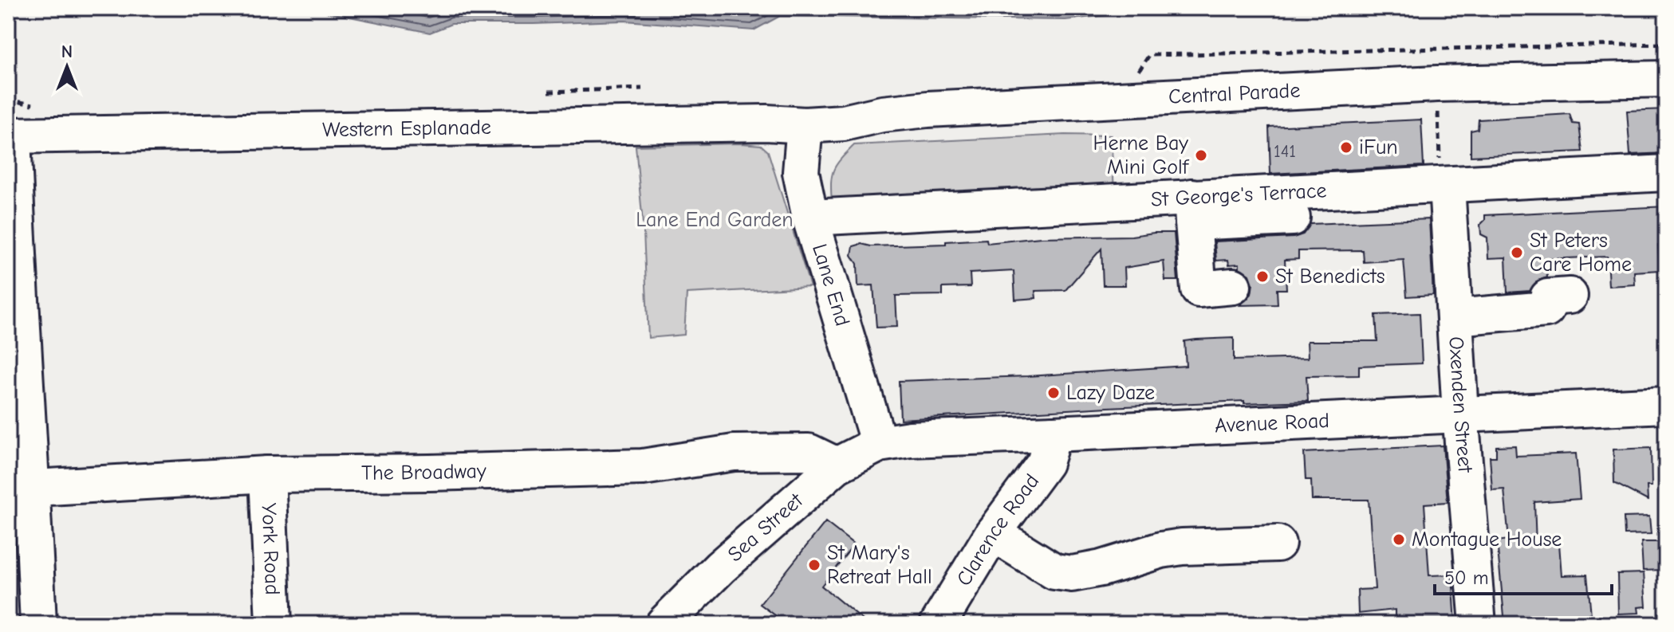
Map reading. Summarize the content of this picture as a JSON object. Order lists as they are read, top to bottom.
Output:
{
  "streets": {
    "street": [
      "Central Parade",
      "Western Esplanade",
      "St George's Terrace",
      "Lane End",
      "Oxenden Street",
      "Avenue Road",
      "The Broadway",
      "Sea Street",
      "Clarence Road",
      "York Road"
    ]
  },
  "crossings": [
    ["Central Parade", "Western Esplanade"],
    ["Central Parade", "Lane End"],
    ["Western Esplanade", "Lane End"],
    ["St George's Terrace", "Lane End"],
    ["St George's Terrace", "Oxenden Street"],
    ["Lane End", "Avenue Road"],
    ["Lane End", "Sea Street"],
    ["Oxenden Street", "Avenue Road"],
    ["Avenue Road", "Sea Street"],
    ["Avenue Road", "Clarence Road"],
    ["The Broadway", "Sea Street"],
    ["The Broadway", "York Road"]
  ],
  "parks": ["Lane End Garden"],
  "places": [
    "iFun",
    "Herne Bay Mini Golf",
    "St Peters Care Home",
    "St Benedicts",
    "Lazy Daze",
    "Montague House",
    "St Mary's Retreat Hall"
  ],
  "house_numbers": ["141"],
  "scale_bar": "50 m",
  "north": "top"
}
